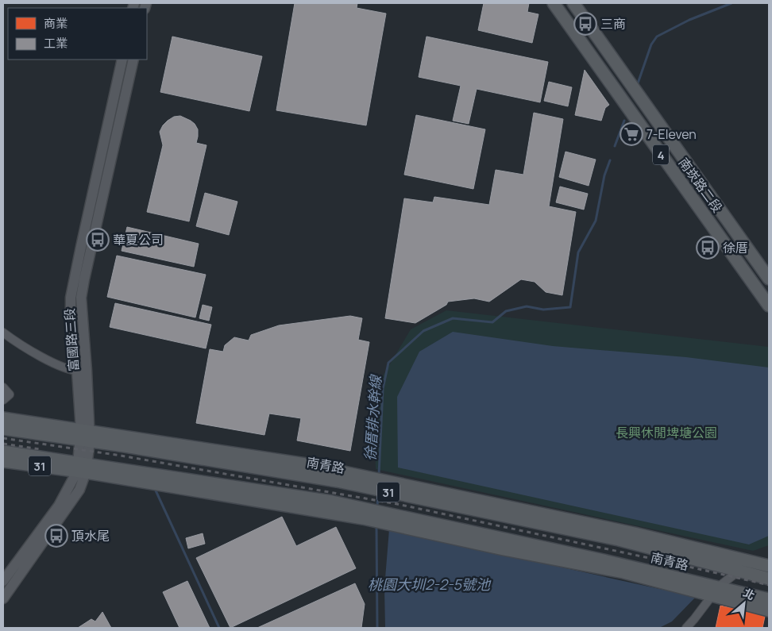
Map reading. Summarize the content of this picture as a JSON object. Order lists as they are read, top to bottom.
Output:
{
  "streets": {
    "main road": [
      "4",
      "南崁路二段",
      "南青路",
      "31"
    ],
    "street": ["富國路三段"]
  },
  "crossings": [
    ["富國路三段", "南青路"],
    ["富國路三段", "31"],
    ["南青路", "31"]
  ],
  "water": ["徐厝排水幹線", "桃園大圳2-2-5號池"],
  "parks": ["長興休閒埤塘公園"],
  "places": {
    "bus stop": [
      "三商",
      "華夏公司",
      "徐厝",
      "頂水尾"
    ],
    "supermarket": ["7-Eleven"]
  },
  "legend": ["商業", "工業"],
  "north": "top right"
}
